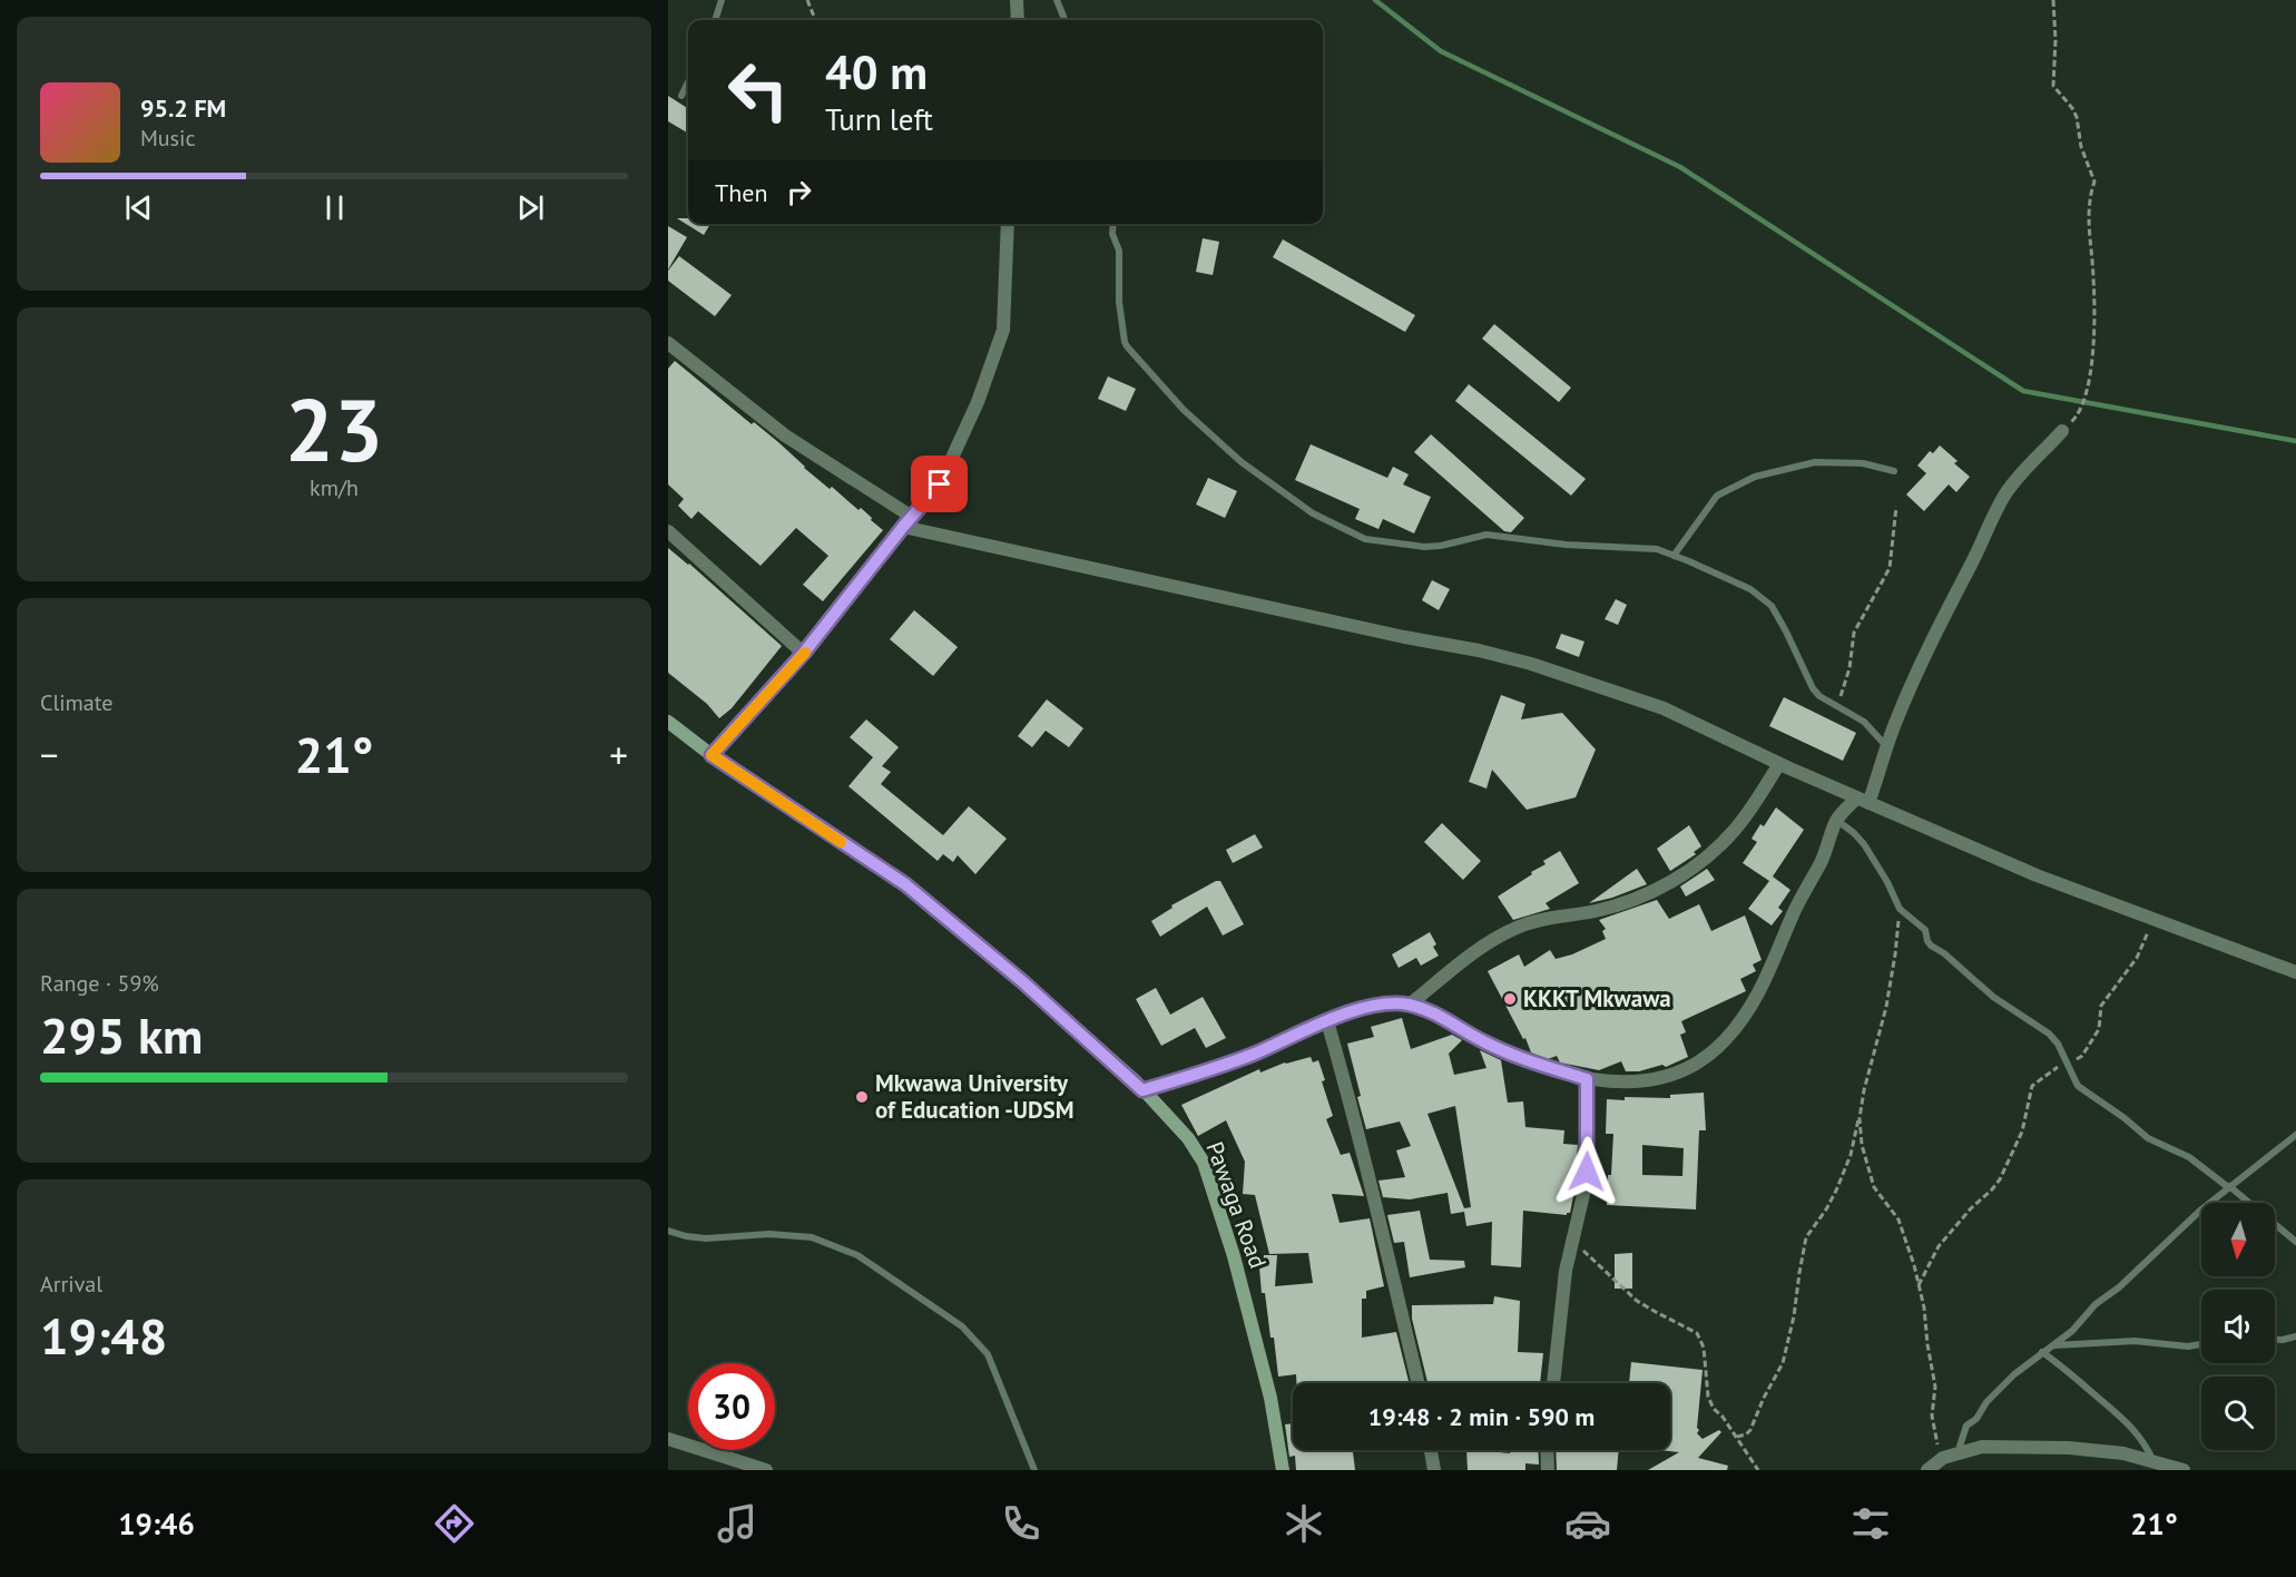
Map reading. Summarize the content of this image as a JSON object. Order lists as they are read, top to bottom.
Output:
{
  "streets": {
    "main road": ["Pawaga Road"]
  },
  "places": ["KKKT Mkwawa", "Mkwawa University of Education -UDSM"],
  "north": "bottom",
  "page": {
    "turn": ["40 m", "Turn left"],
    "song": ["95.2 FM", "Music"],
    "then": "Then",
    "tile": [
      ["23", "km/h"],
      "Climate",
      ["Range · 59%", "295 km"],
      ["Arrival", "19:48"]
    ],
    "heat": ["−", "21°", "+"],
    "limit": "30",
    "trip": "19:48 · 2 min · 590 m",
    "tabs": ["19:46", "21°"]
  }
}
